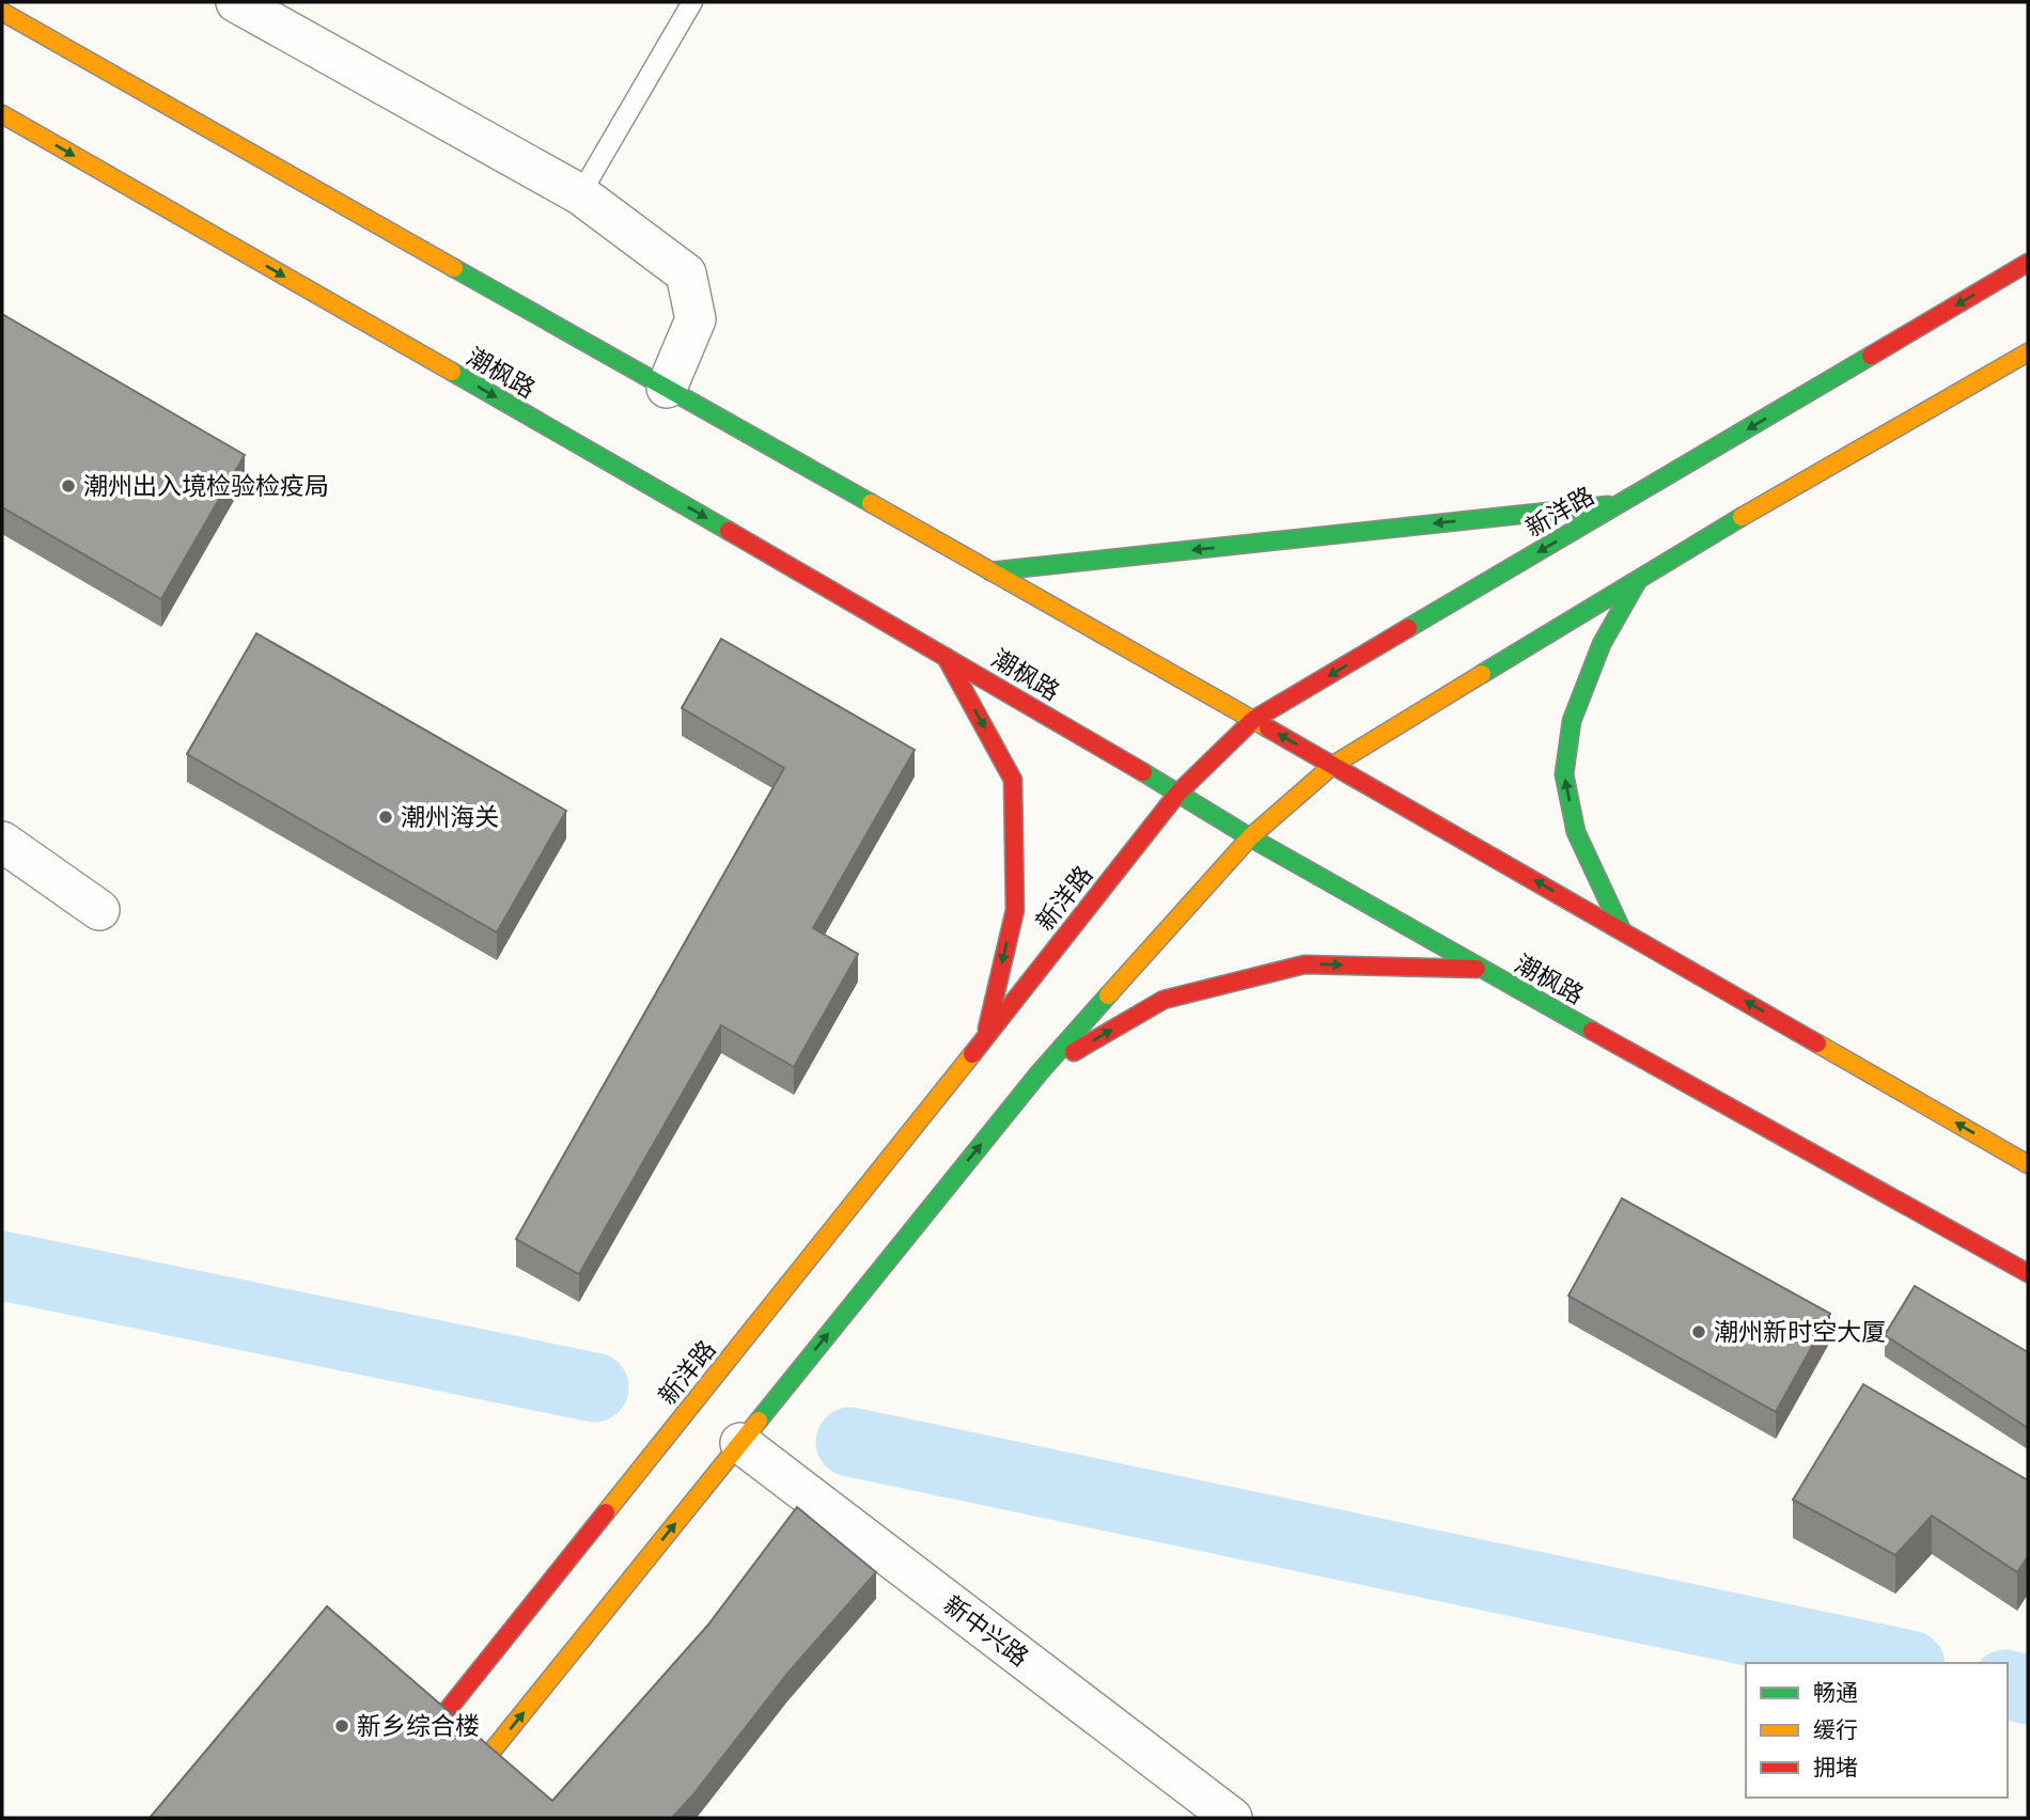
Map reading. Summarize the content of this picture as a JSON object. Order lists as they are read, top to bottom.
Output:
{
  "streets": {
    "main road": ["潮枫路", "新洋路"],
    "street": ["新中兴路"]
  },
  "crossings": [
    ["潮枫路", "新洋路"]
  ],
  "places": [
    "潮州出入境检验检疫局",
    "潮州海关",
    "潮州新时空大厦",
    "新乡综合楼"
  ],
  "legend": ["畅通", "缓行", "拥堵"]
}
